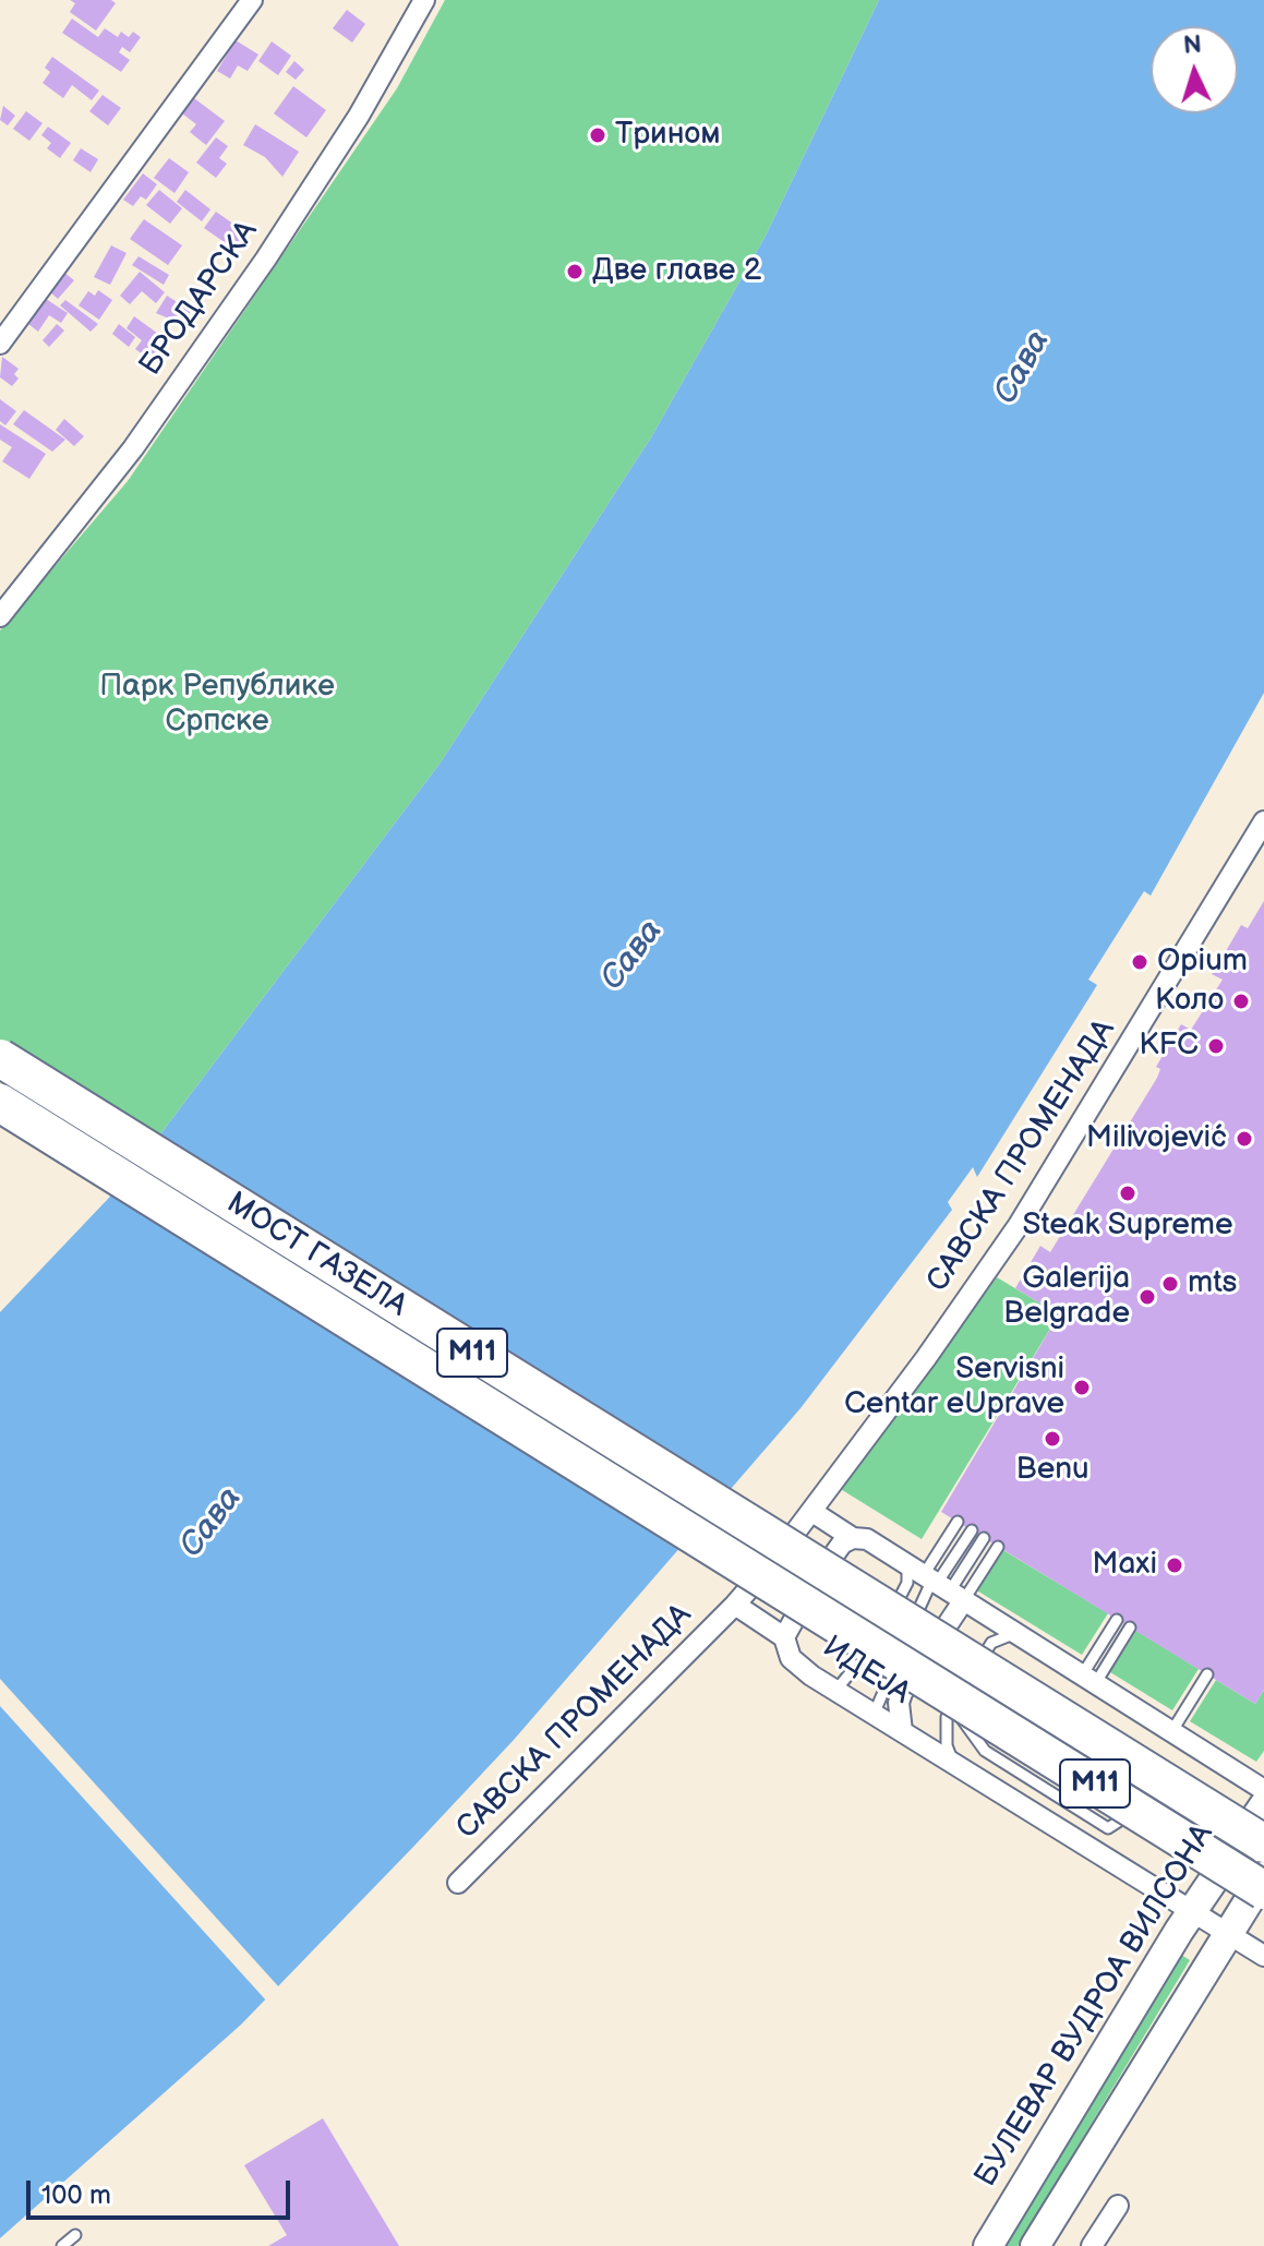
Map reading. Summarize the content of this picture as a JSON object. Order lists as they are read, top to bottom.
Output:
{
  "streets": {
    "highway": ["МОСТ ГАЗЕЛА", "M11"],
    "main road": ["БУЛЕВАР ВУДРОА ВИЛСОНА"],
    "street": ["БРОДАРСКА", "САВСКА ПРОМЕНАДА", "ИДЕЈА"]
  },
  "crossings": [
    ["САВСКА ПРОМЕНАДА", "ИДЕЈА"],
    ["МОСТ ГАЗЕЛА", "БУЛЕВАР ВУДРОА ВИЛСОНА"],
    ["ИДЕЈА", "БУЛЕВАР ВУДРОА ВИЛСОНА"]
  ],
  "water": ["Сава"],
  "parks": ["Парк Републике Српске"],
  "places": [
    "Трином",
    "Две главе 2",
    "Opium",
    "Коло",
    "KFC",
    "Milivojević",
    "Steak Supreme",
    "mts",
    "Galerija Belgrade",
    "Servisni Centar eUprave",
    "Benu",
    "Maxi"
  ],
  "scale_bar": "100 m",
  "north": "top"
}
